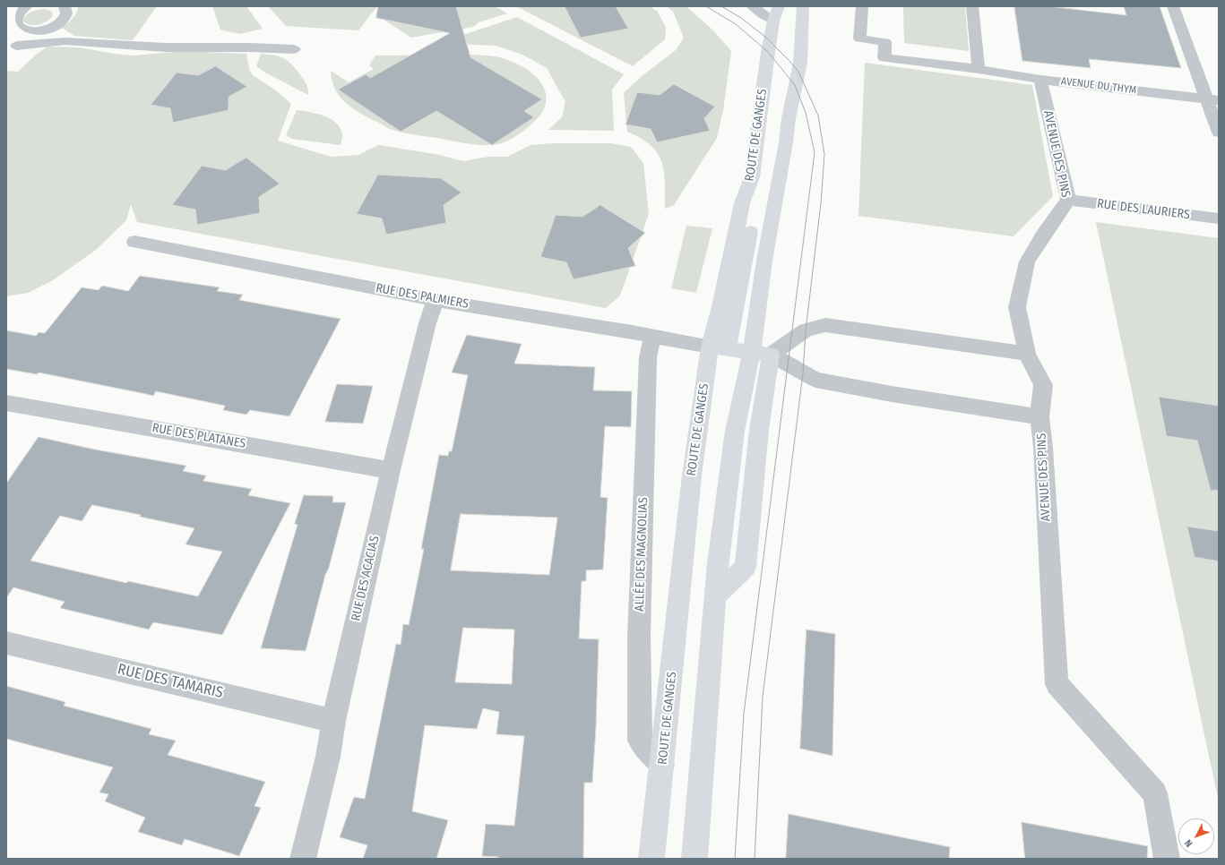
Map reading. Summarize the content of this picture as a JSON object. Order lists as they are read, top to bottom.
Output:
{
  "streets": {
    "main road": ["ROUTE DE GANGES"],
    "street": [
      "AVENUE DU THYM",
      "AVENUE DES PINS",
      "RUE DES LAURIERS",
      "RUE DES PALMIERS",
      "RUE DES PLATANES",
      "ALLÉE DES MAGNOLIAS",
      "RUE DES ACACIAS",
      "RUE DES TAMARIS"
    ]
  },
  "crossings": [
    ["AVENUE DU THYM", "AVENUE DES PINS"],
    ["ROUTE DE GANGES", "RUE DES PALMIERS"],
    ["ROUTE DE GANGES", "ALLÉE DES MAGNOLIAS"],
    ["AVENUE DES PINS", "RUE DES LAURIERS"],
    ["RUE DES PALMIERS", "ALLÉE DES MAGNOLIAS"],
    ["RUE DES PALMIERS", "RUE DES ACACIAS"],
    ["RUE DES PLATANES", "RUE DES ACACIAS"],
    ["RUE DES ACACIAS", "RUE DES TAMARIS"]
  ],
  "north": "bottom left"
}
